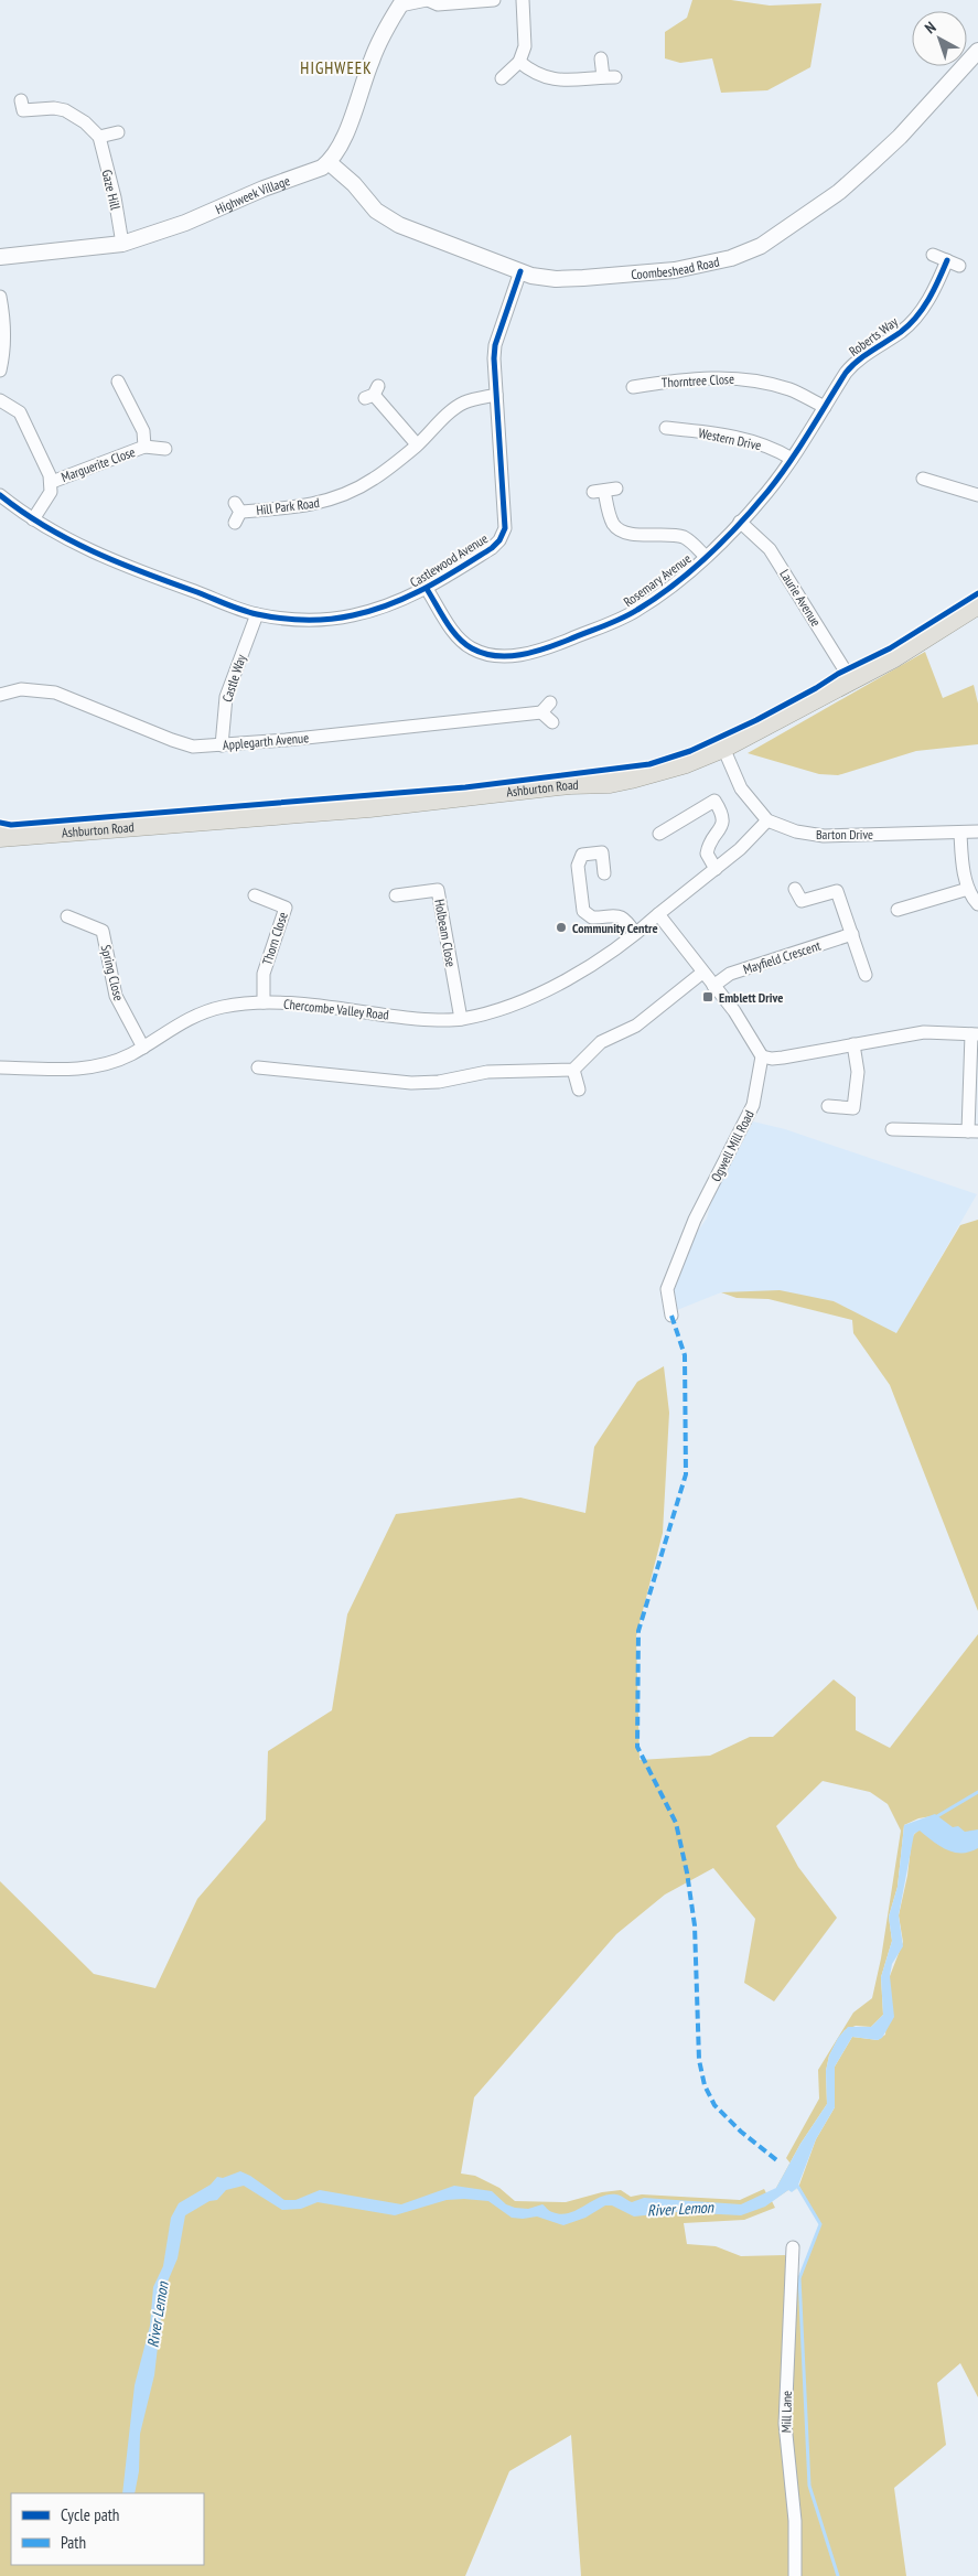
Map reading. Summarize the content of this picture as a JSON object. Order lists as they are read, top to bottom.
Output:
{
  "streets": {
    "main road": ["Ashburton Road"],
    "street": [
      "Gaze Hill",
      "Highweek Village",
      "Coombeshead Road",
      "Roberts Way",
      "Thorntree Close",
      "Western Drive",
      "Marguerite Close",
      "Hill Park Road",
      "Castlewood Avenue",
      "Rosemary Avenue",
      "Laurie Avenue",
      "Castle Way",
      "Applegarth Avenue",
      "Barton Drive",
      "Holbeam Close",
      "Thorn Close",
      "Mayfield Crescent",
      "Spring Close",
      "Chercombe Valley Road",
      "Ogwell Mill Road",
      "Mill Lane"
    ]
  },
  "crossings": [
    ["Gaze Hill", "Highweek Village"],
    ["Highweek Village", "Coombeshead Road"],
    ["Coombeshead Road", "Castlewood Avenue"],
    ["Roberts Way", "Rosemary Avenue"],
    ["Thorntree Close", "Rosemary Avenue"],
    ["Western Drive", "Rosemary Avenue"],
    ["Hill Park Road", "Castlewood Avenue"],
    ["Castlewood Avenue", "Rosemary Avenue"],
    ["Castlewood Avenue", "Castle Way"],
    ["Rosemary Avenue", "Laurie Avenue"],
    ["Laurie Avenue", "Ashburton Road"],
    ["Castle Way", "Applegarth Avenue"],
    ["Ashburton Road", "Barton Drive"],
    ["Holbeam Close", "Chercombe Valley Road"],
    ["Thorn Close", "Chercombe Valley Road"],
    ["Spring Close", "Chercombe Valley Road"]
  ],
  "districts": ["HIGHWEEK"],
  "water": ["River Lemon"],
  "places": {
    "other": ["Community Centre"],
    "transit": ["Emblett Drive"]
  },
  "legend": ["Cycle path", "Path"],
  "north": "top left"
}
